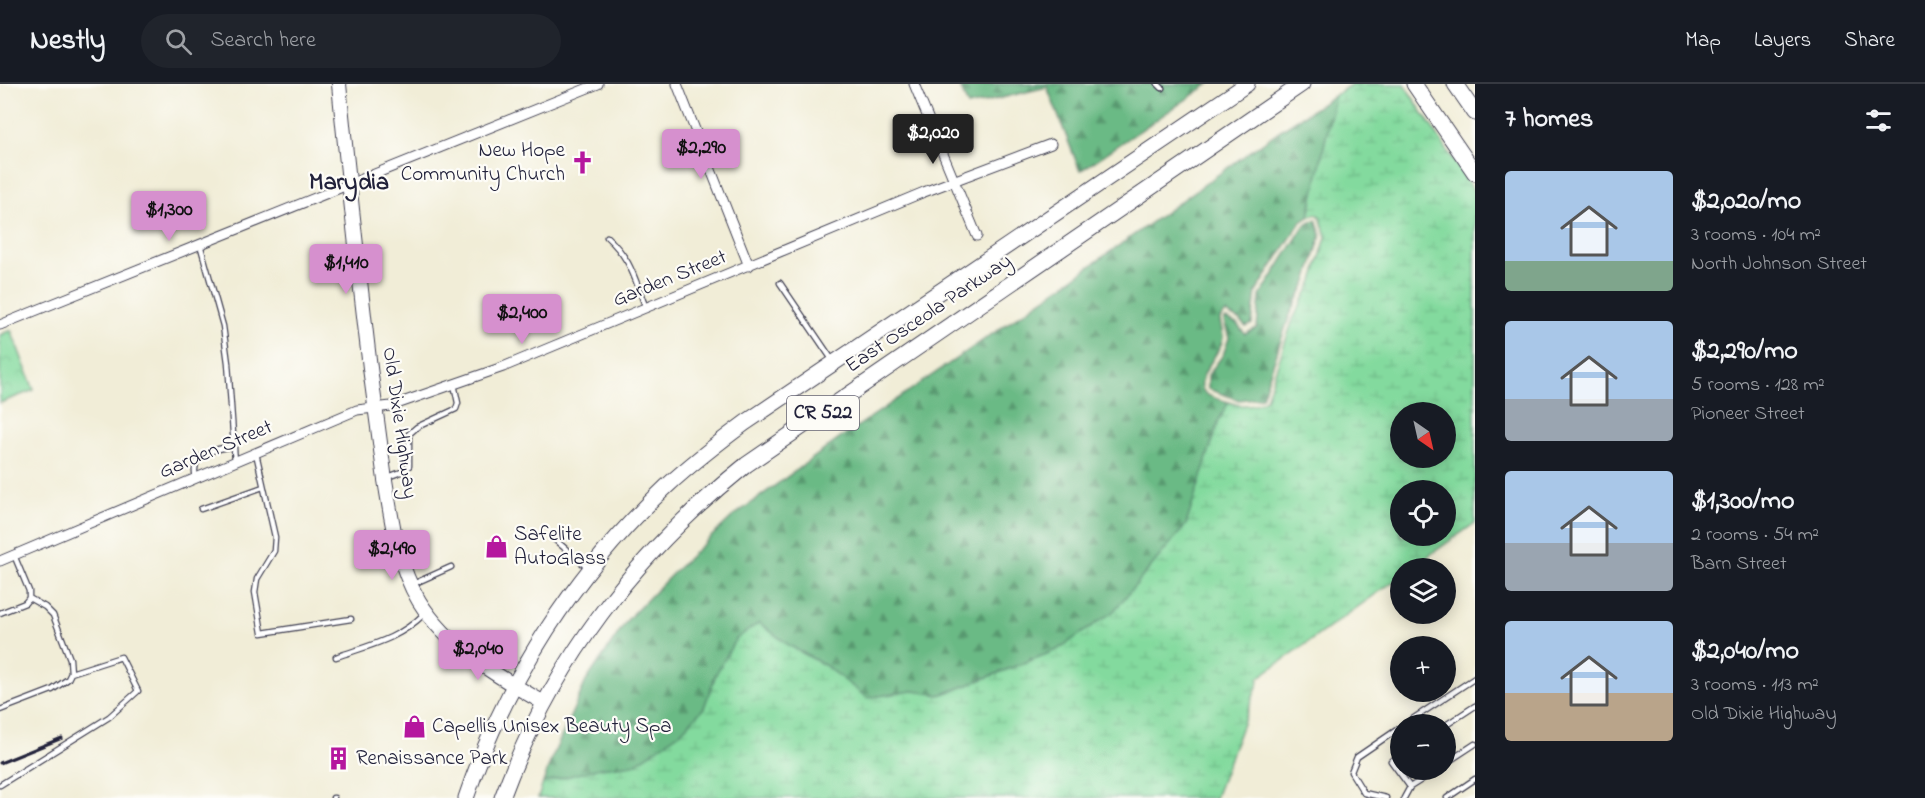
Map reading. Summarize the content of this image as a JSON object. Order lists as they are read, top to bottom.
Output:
{
  "streets": {
    "main road": ["East Osceola Parkway", "CR 522"],
    "street": ["Garden Street", "Old Dixie Highway"]
  },
  "crossings": [
    ["Garden Street", "Old Dixie Highway"],
    ["East Osceola Parkway", "Old Dixie Highway"]
  ],
  "districts": ["Marydia"],
  "places": {
    "church": ["New Hope Community Church"],
    "shop": ["Safelite AutoGlass", "Capellis Unisex Beauty Spa"],
    "building": ["Renaissance Park"]
  },
  "north": "bottom right",
  "page": {
    "header": "Nestly",
    "search": "Search here",
    "nav": ["Map", "Layers", "Share"],
    "heading": "7 homes",
    "price": [
      "$2,020",
      "$2,290",
      "$1,300",
      "$1,410",
      "$2,400",
      "$2,490",
      "$2,040"
    ],
    "list": [
      {
        "name": "$2,020/mo",
        "note": "3 rooms · 104 m² · North Johnson Street"
      },
      {
        "name": "$2,290/mo",
        "note": "5 rooms · 128 m² · Pioneer Street"
      },
      {
        "name": "$1,300/mo",
        "note": "2 rooms · 54 m² · Barn Street"
      },
      {
        "name": "$2,040/mo",
        "note": "3 rooms · 113 m² · Old Dixie Highway"
      }
    ],
    "map_buttons": ["+", "−"]
  }
}
